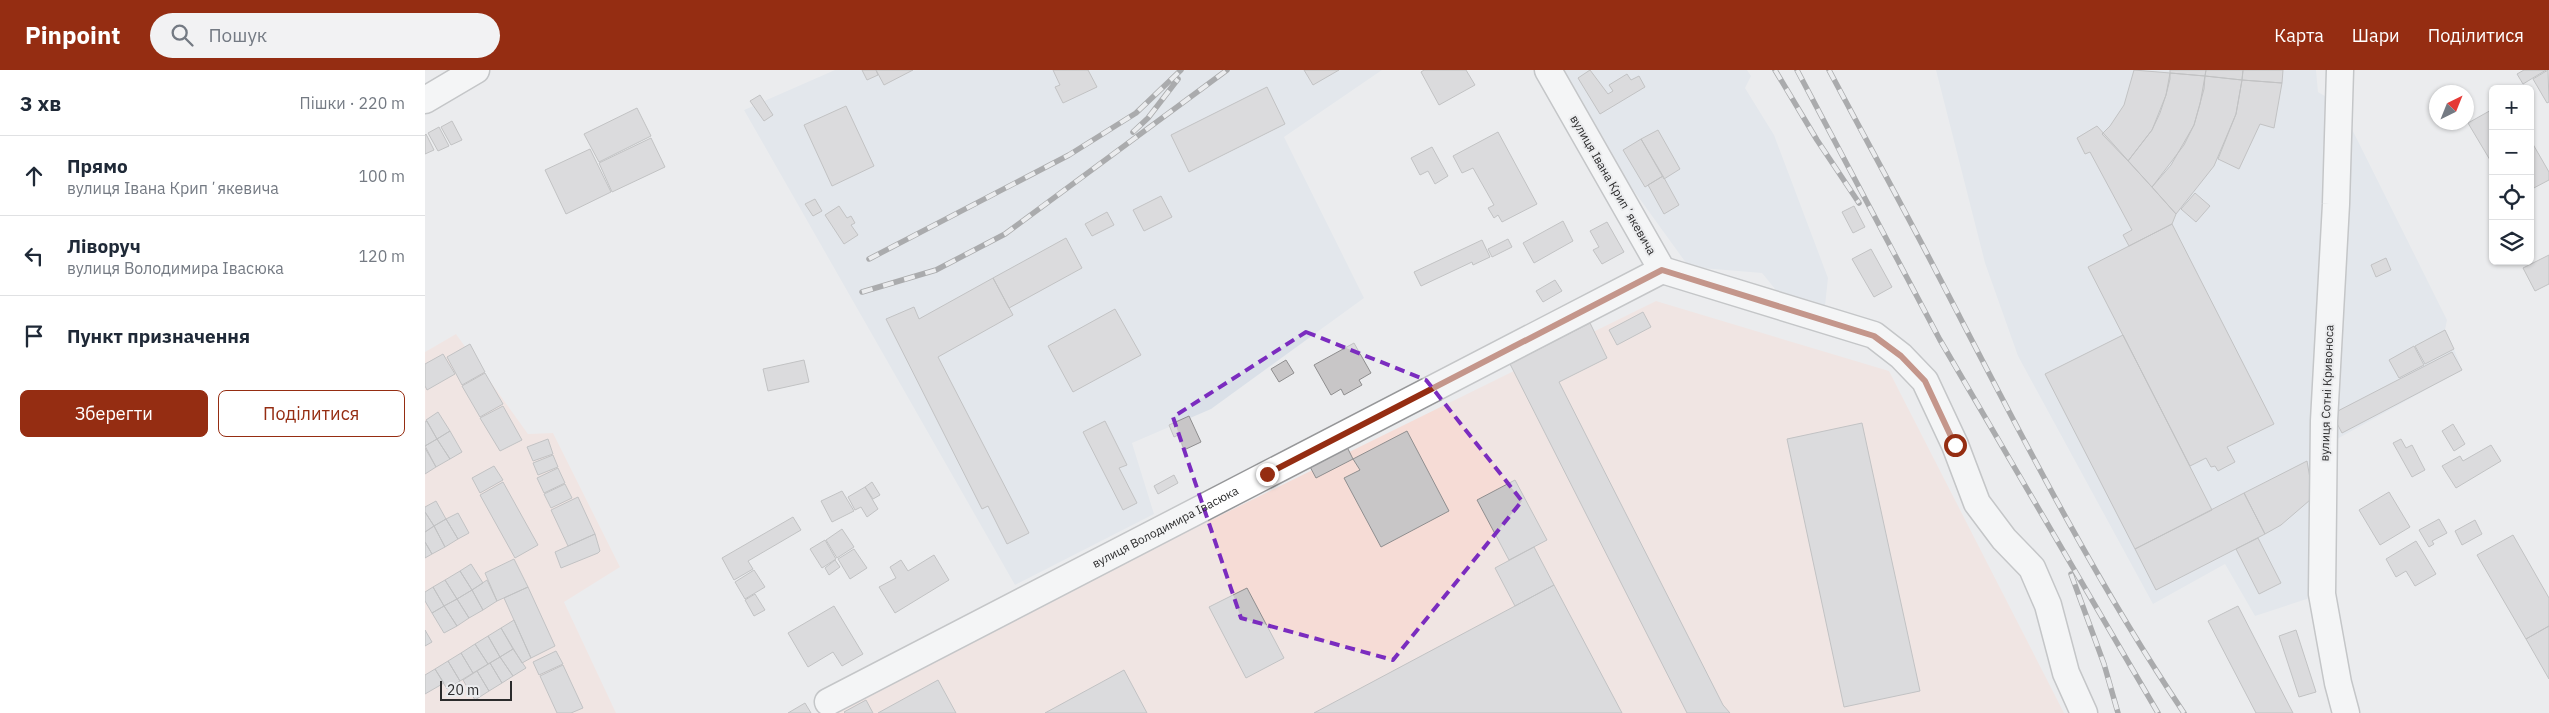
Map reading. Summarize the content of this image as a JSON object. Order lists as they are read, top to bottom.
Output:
{
  "streets": {
    "street": ["вулиця Івана Крипʼякевича", "вулиця Сотні Кривоноса", "вулиця Володимира Івасюка"]
  },
  "crossings": [
    ["вулиця Івана Крипʼякевича", "вулиця Володимира Івасюка"]
  ],
  "scale_bar": "20 m",
  "north": "top right",
  "page": {
    "header": "Pinpoint",
    "search": "Пошук",
    "nav": ["Карта", "Шари", "Поділитися"],
    "heading": ["3 хв", "Пішки · 220 m"],
    "map_buttons": ["+", "−"],
    "list": [
      ["Прямо", "вулиця Івана Крипʼякевича", "100 m"],
      ["Ліворуч", "вулиця Володимира Івасюка", "120 m"],
      "Пункт призначення"
    ],
    "buttons": ["Зберегти", "Поділитися"],
    "scale": "20 m"
  }
}
